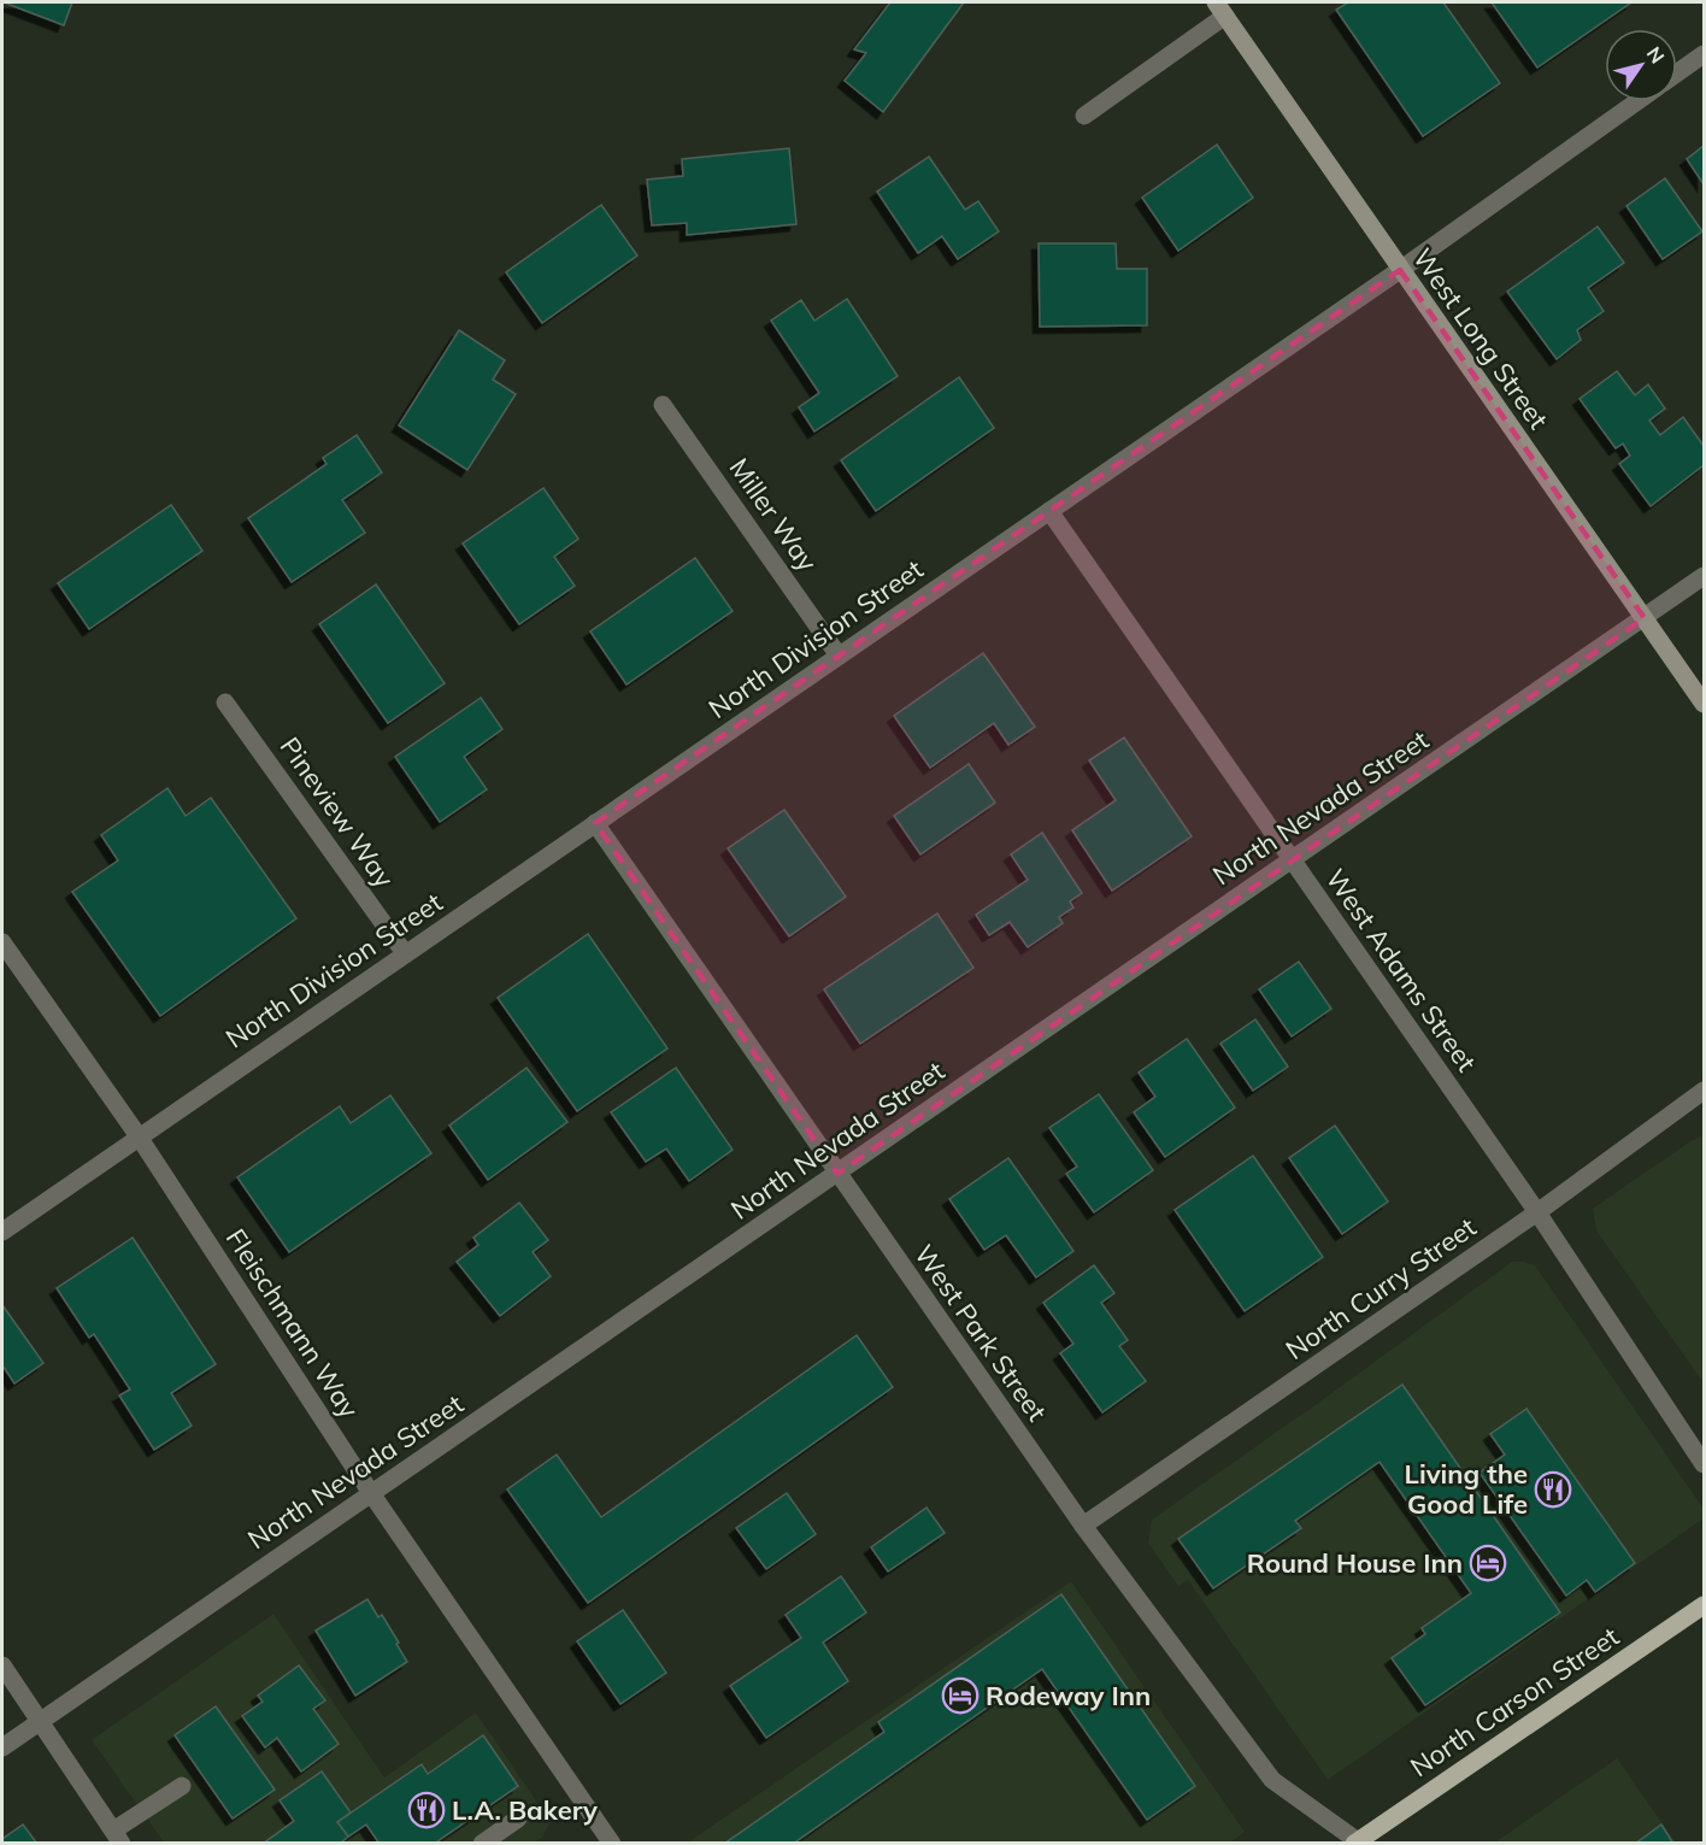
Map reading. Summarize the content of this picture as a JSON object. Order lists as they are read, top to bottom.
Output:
{
  "streets": {
    "main road": ["North Carson Street"],
    "street": [
      "West Long Street",
      "Miller Way",
      "North Division Street",
      "North Nevada Street",
      "Pineview Way",
      "West Adams Street",
      "North Curry Street",
      "Fleischmann Way",
      "West Park Street"
    ]
  },
  "crossings": [
    ["West Long Street", "North Division Street"],
    ["West Long Street", "North Nevada Street"],
    ["Miller Way", "North Division Street"],
    ["North Division Street", "Pineview Way"],
    ["North Division Street", "West Adams Street"],
    ["North Division Street", "Fleischmann Way"],
    ["North Division Street", "West Park Street"],
    ["North Nevada Street", "West Adams Street"],
    ["North Nevada Street", "Fleischmann Way"],
    ["North Nevada Street", "West Park Street"],
    ["West Adams Street", "North Curry Street"],
    ["North Curry Street", "West Park Street"],
    ["West Park Street", "North Carson Street"]
  ],
  "places": {
    "restaurant": ["Living the Good Life", "L.A. Bakery"],
    "hotel": ["Round House Inn", "Rodeway Inn"]
  },
  "north": "top right"
}
